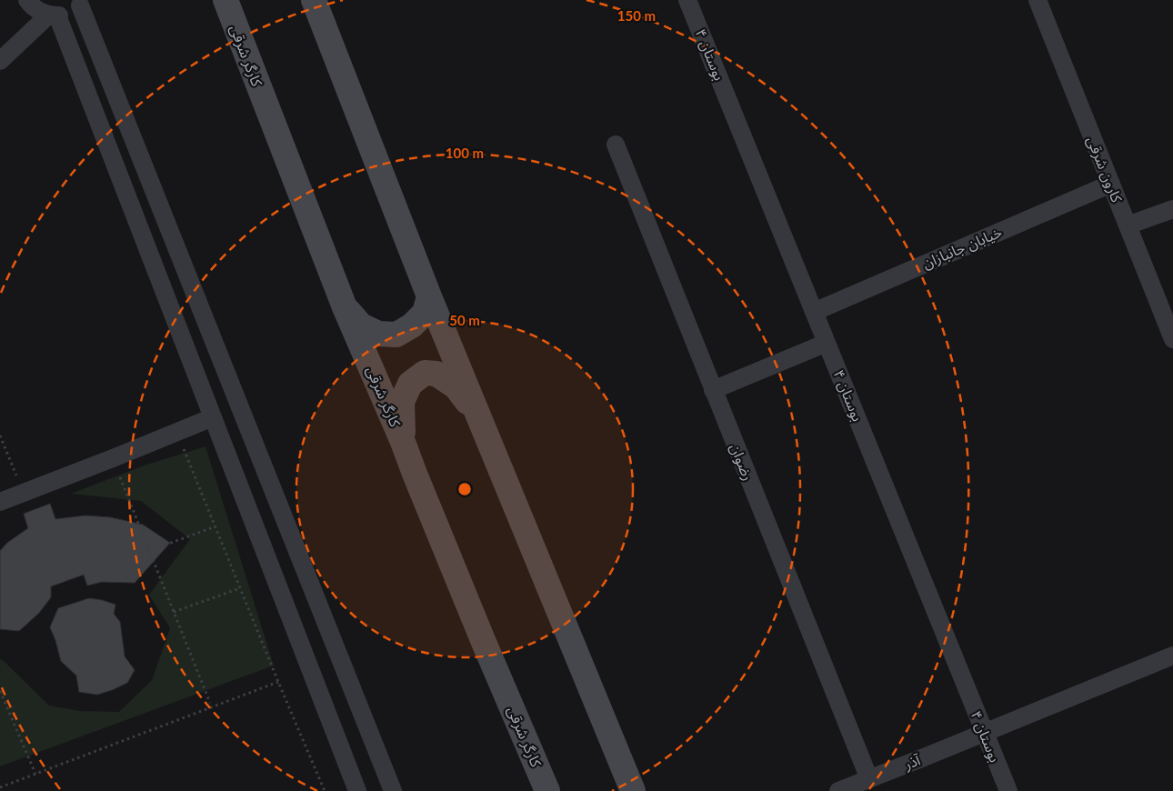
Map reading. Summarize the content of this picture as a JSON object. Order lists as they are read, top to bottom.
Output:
{
  "streets": {
    "main road": ["کارگر شرقی"],
    "street": [
      "بوستان ۴",
      "کارون شرقی",
      "خیابان جانبازان",
      "رضوان",
      "آذر"
    ]
  },
  "crossings": [
    ["بوستان ۴", "خیابان جانبازان"],
    ["بوستان ۴", "آذر"],
    ["کارون شرقی", "خیابان جانبازان"],
    ["رضوان", "آذر"]
  ],
  "rings": ["150 m", "100 m", "50 m"]
}
